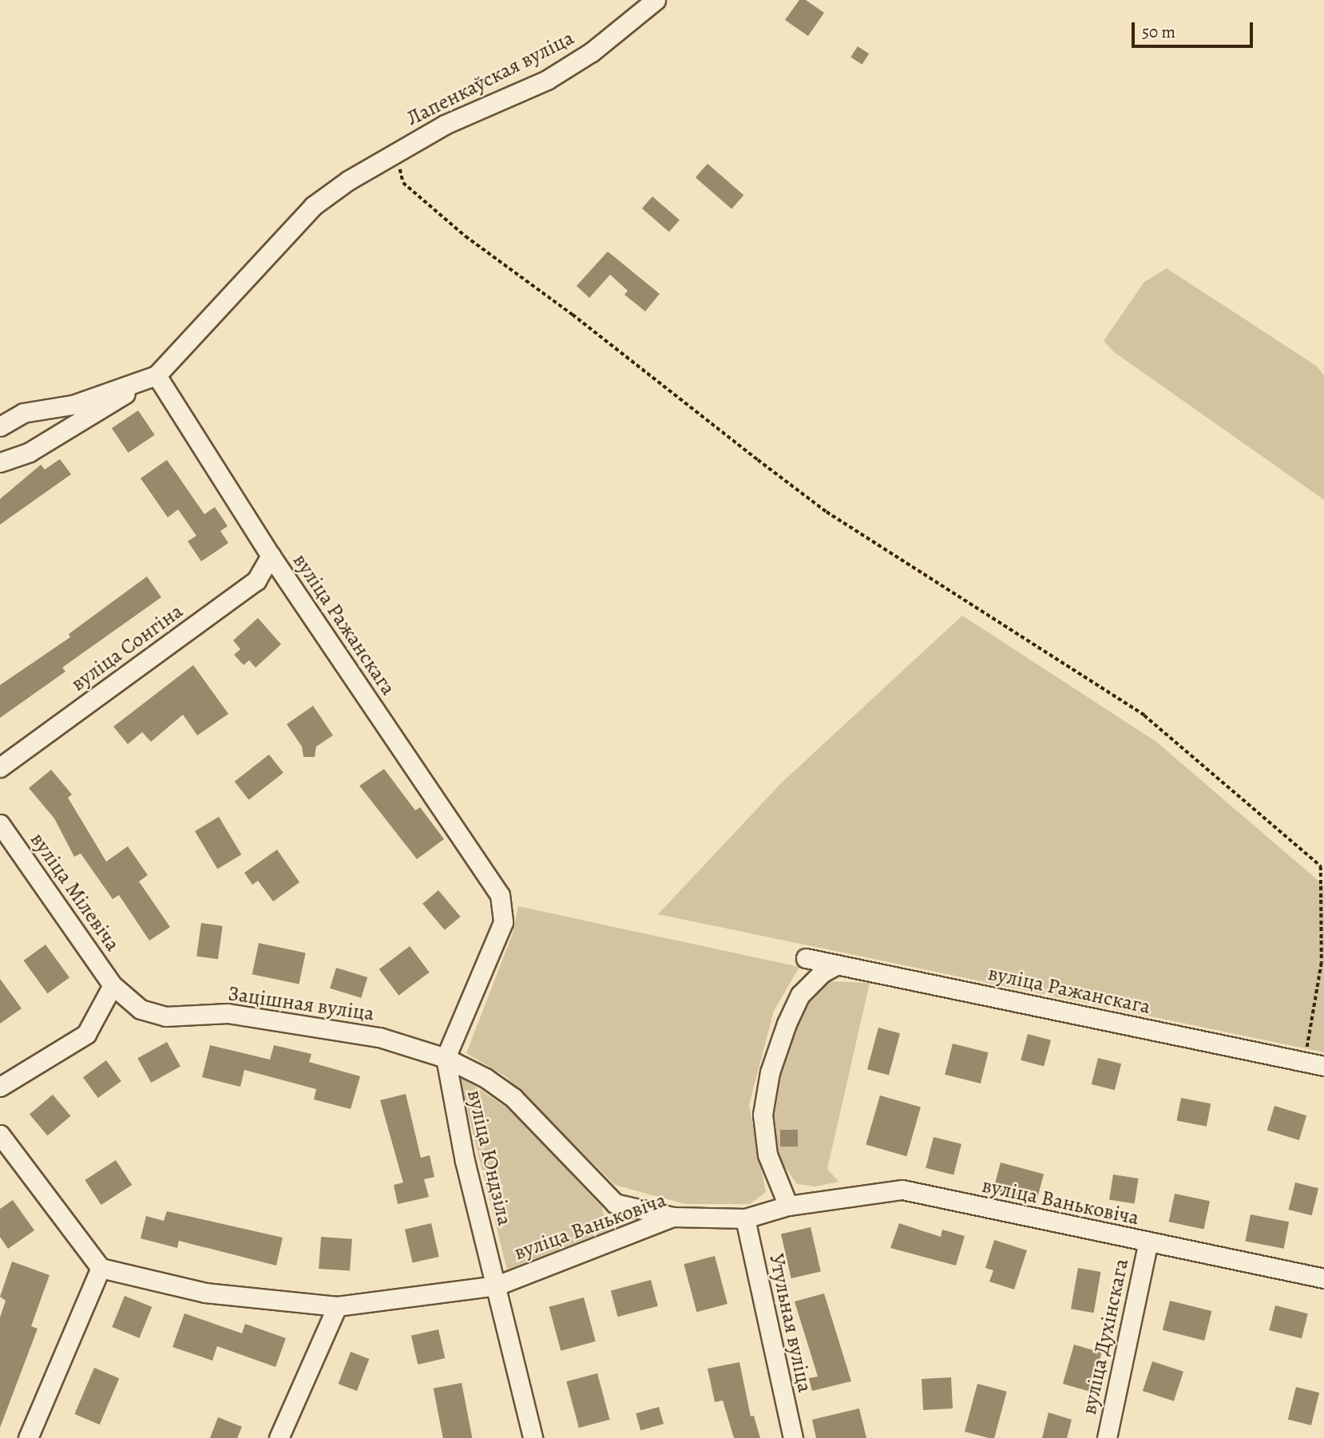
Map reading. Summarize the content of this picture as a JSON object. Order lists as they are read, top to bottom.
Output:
{
  "streets": {
    "street": [
      "Лапенкаўская вуліца",
      "вуліца Ражанскага",
      "вуліца Сонгіна",
      "вуліца Мілевіча",
      "Зацішная вуліца",
      "вуліца Юндзіла",
      "вуліца Ваньковіча",
      "Утульная вуліца",
      "вуліца Духінскага"
    ]
  },
  "crossings": [
    ["Лапенкаўская вуліца", "вуліца Ражанскага"],
    ["вуліца Ражанскага", "вуліца Сонгіна"],
    ["вуліца Ражанскага", "Зацішная вуліца"],
    ["вуліца Ражанскага", "вуліца Юндзіла"],
    ["вуліца Мілевіча", "Зацішная вуліца"],
    ["Зацішная вуліца", "вуліца Юндзіла"],
    ["Зацішная вуліца", "вуліца Ваньковіча"],
    ["вуліца Юндзіла", "вуліца Ваньковіча"],
    ["вуліца Ваньковіча", "Утульная вуліца"],
    ["вуліца Ваньковіча", "вуліца Духінскага"]
  ],
  "scale_bar": "50 m"
}
